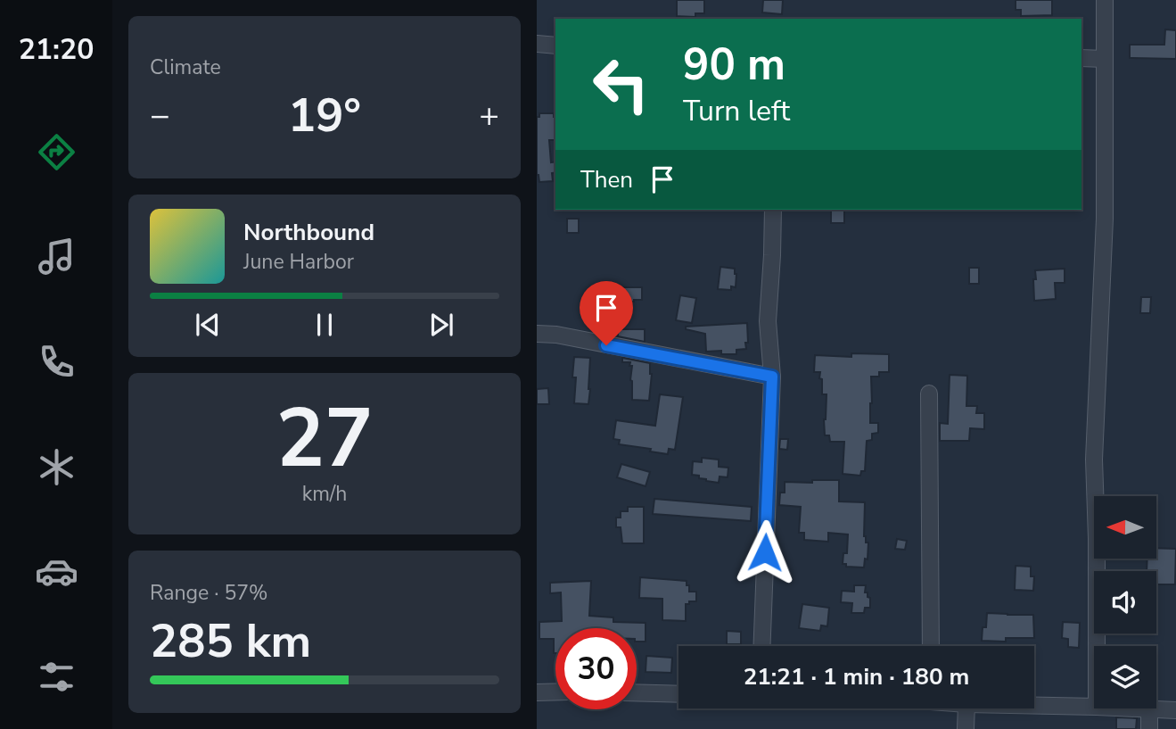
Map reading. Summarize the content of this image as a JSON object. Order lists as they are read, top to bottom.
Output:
{
  "north": "left",
  "page": {
    "tabs": "21:20",
    "tile": [
      "Climate",
      ["27", "km/h"],
      ["Range · 57%", "285 km"]
    ],
    "turn": ["90 m", "Turn left"],
    "heat": ["−", "19°", "+"],
    "then": "Then",
    "song": ["Northbound", "June Harbor"],
    "limit": "30",
    "trip": "21:21 · 1 min · 180 m"
  }
}
